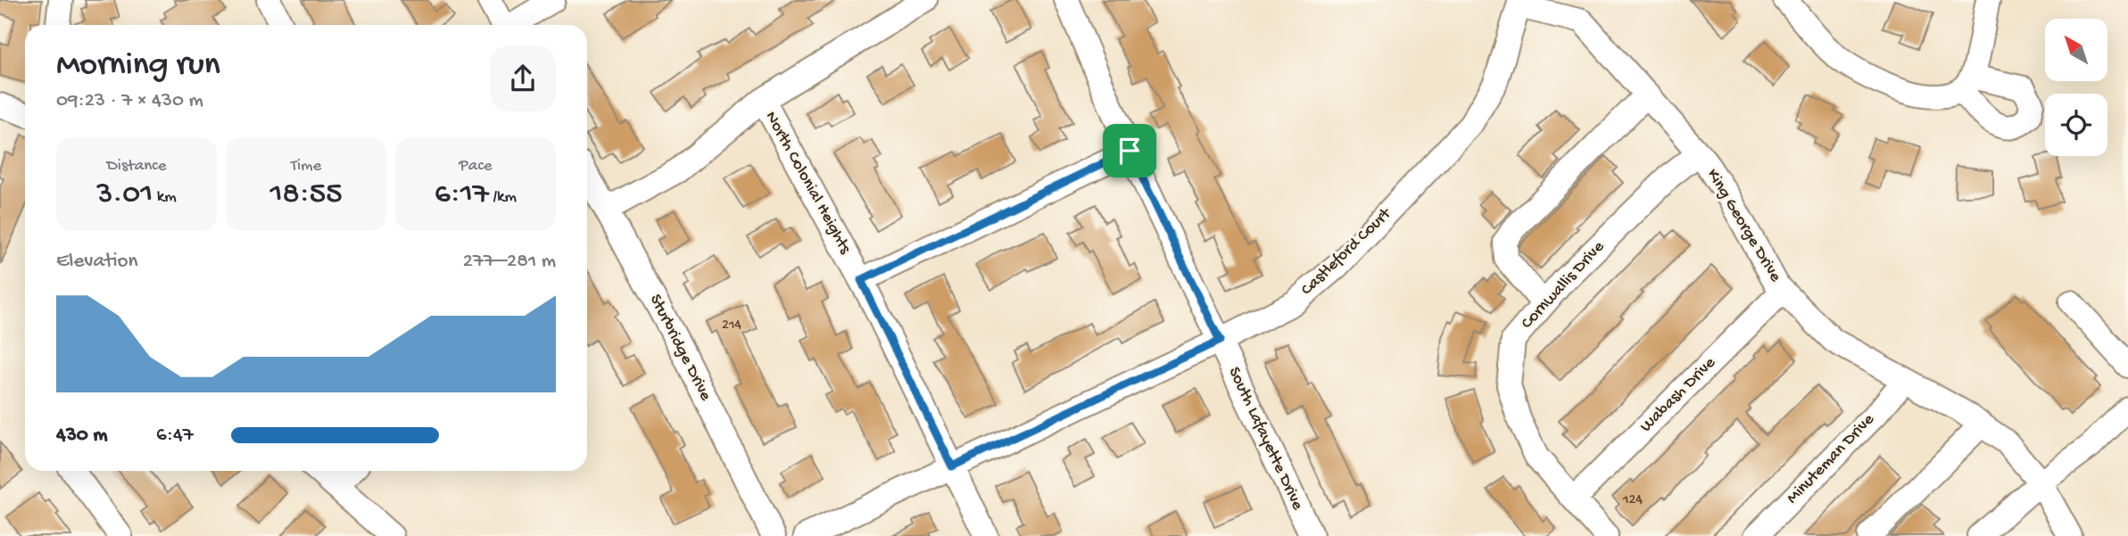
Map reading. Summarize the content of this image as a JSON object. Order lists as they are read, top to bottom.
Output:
{
  "streets": {
    "street": [
      "North Colonial Heights",
      "King George Drive",
      "Castleford Court",
      "Cornwallis Drive",
      "Sturbridge Drive",
      "Wabash Drive",
      "South Lafayette Drive",
      "Minuteman Drive"
    ]
  },
  "crossings": [
    ["North Colonial Heights", "Castleford Court"],
    ["King George Drive", "Castleford Court"],
    ["King George Drive", "Cornwallis Drive"],
    ["King George Drive", "Wabash Drive"],
    ["King George Drive", "Minuteman Drive"],
    ["Castleford Court", "South Lafayette Drive"],
    ["Cornwallis Drive", "Wabash Drive"]
  ],
  "house_numbers": ["214", "124"],
  "north": "top left",
  "page": {
    "heading": ["Morning run", "09:23 · 7 × 430 m"],
    "stats": [
      ["Distance", "3.01 km"],
      ["Time", "18:55"],
      ["Pace", "6:17 /km"]
    ],
    "chart": ["Elevation", "277–281 m"],
    "list": [
      {
        "name": "430 m",
        "note": "6:47"
      }
    ]
  }
}
